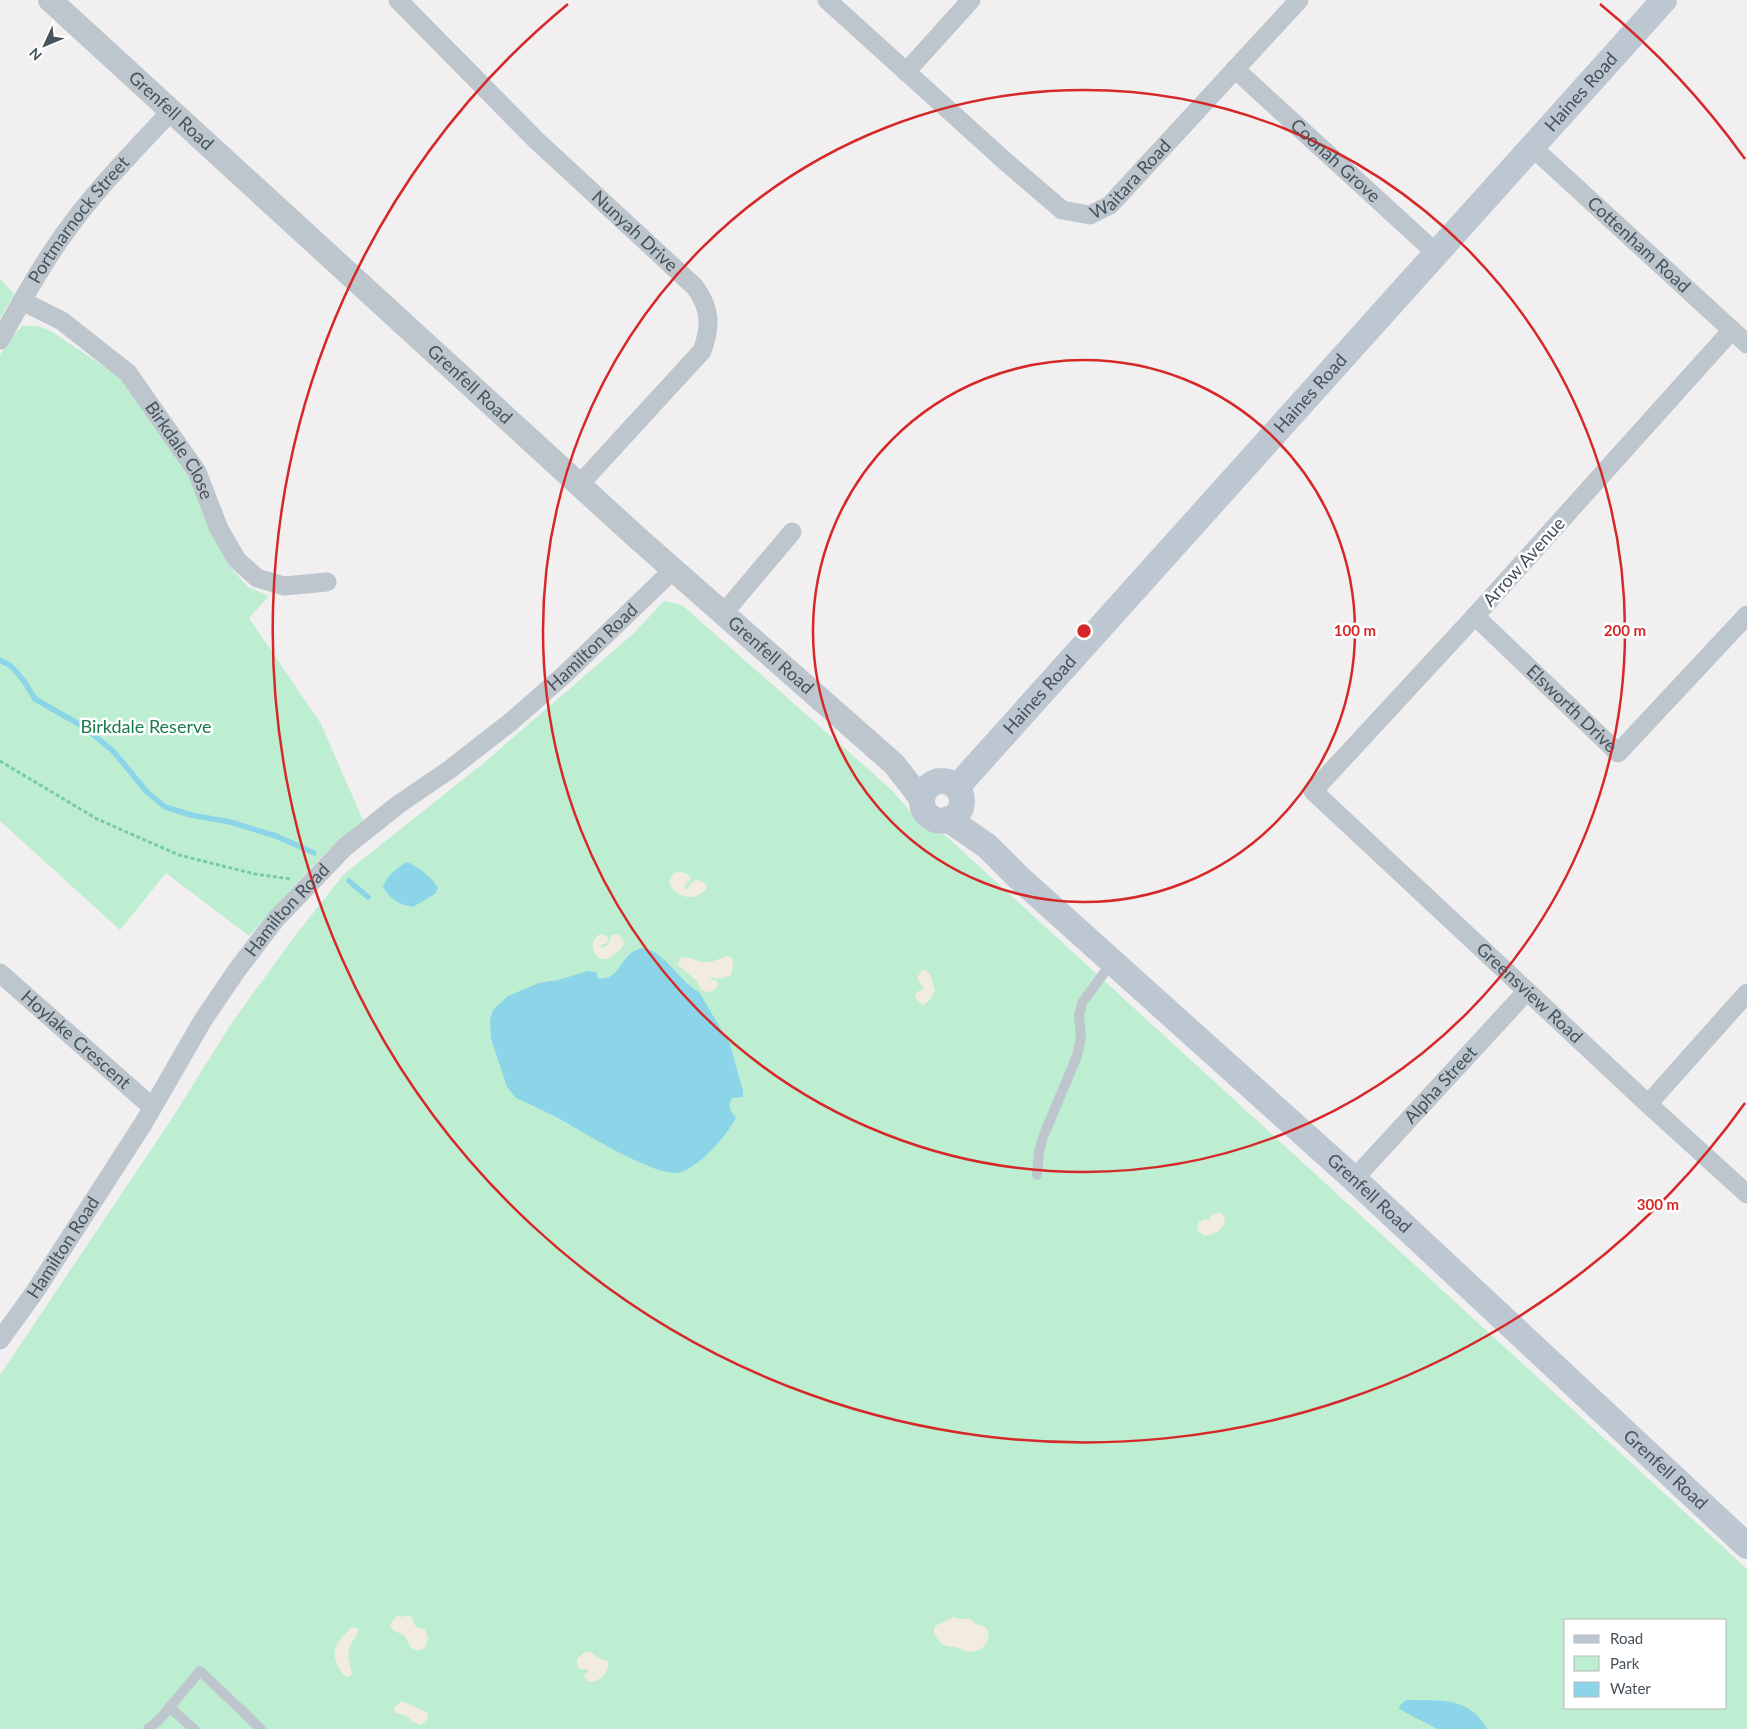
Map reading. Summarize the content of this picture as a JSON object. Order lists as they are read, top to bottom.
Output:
{
  "streets": {
    "main road": ["Haines Road", "Grenfell Road"],
    "street": [
      "Coonah Grove",
      "Waitara Road",
      "Portmarnock Street",
      "Nunyah Drive",
      "Cottenham Road",
      "Birkdale Close",
      "Arrow Avenue",
      "Hamilton Road",
      "Elsworth Drive",
      "Greensview Road",
      "Hoylake Crescent",
      "Alpha Street"
    ]
  },
  "crossings": [
    ["Haines Road", "Grenfell Road"],
    ["Haines Road", "Coonah Grove"],
    ["Haines Road", "Cottenham Road"],
    ["Grenfell Road", "Portmarnock Street"],
    ["Grenfell Road", "Nunyah Drive"],
    ["Grenfell Road", "Hamilton Road"],
    ["Grenfell Road", "Alpha Street"],
    ["Coonah Grove", "Waitara Road"],
    ["Portmarnock Street", "Birkdale Close"],
    ["Cottenham Road", "Arrow Avenue"],
    ["Arrow Avenue", "Elsworth Drive"],
    ["Arrow Avenue", "Greensview Road"],
    ["Hamilton Road", "Hoylake Crescent"],
    ["Greensview Road", "Alpha Street"]
  ],
  "parks": ["Birkdale Reserve"],
  "legend": ["Road", "Park", "Water"],
  "north": "bottom left",
  "rings": ["100 m", "200 m", "300 m"]
}
